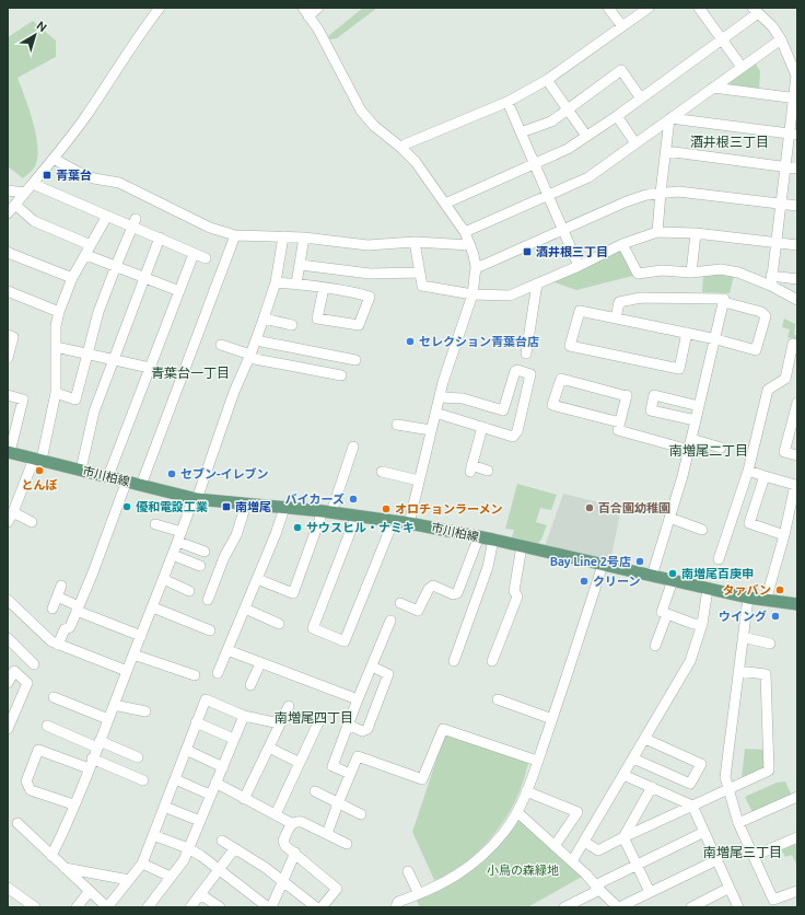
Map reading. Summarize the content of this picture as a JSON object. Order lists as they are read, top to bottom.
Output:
{
  "streets": {
    "main road": ["市川柏線"]
  },
  "districts": [
    "酒井根三丁目",
    "青葉台一丁目",
    "南増尾二丁目",
    "南増尾四丁目",
    "南増尾三丁目"
  ],
  "parks": ["小鳥の森緑地"],
  "places": {
    "transit": ["青葉台", "酒井根三丁目", "南増尾"],
    "other": [
      "セレクション青葉台店",
      "とんぼ",
      "セブン-イレブン",
      "バイカーズ",
      "優和電設工業",
      "百合園幼稚園",
      "オロチョンラーメン",
      "サウスヒル・ナミキ",
      "Bay Line 2号店",
      "南増尾百庚申",
      "クリーン",
      "タァバン",
      "ウイング"
    ]
  },
  "north": "top right"
}
